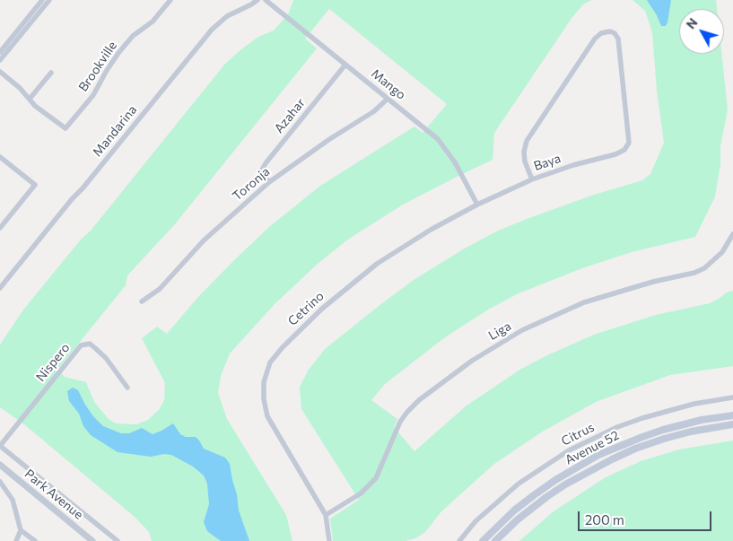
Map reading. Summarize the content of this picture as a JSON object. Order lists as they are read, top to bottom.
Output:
{
  "streets": {
    "main road": ["Avenue 52"],
    "street": [
      "Brookville",
      "Mango",
      "Azahar",
      "Mandarina",
      "Baya",
      "Toronja",
      "Cetrino",
      "Liga",
      "Nispero",
      "Citrus",
      "Park Avenue"
    ]
  },
  "crossings": [
    ["Mango", "Azahar"],
    ["Mango", "Toronja"],
    ["Mango", "Cetrino"],
    ["Azahar", "Toronja"],
    ["Baya", "Cetrino"],
    ["Cetrino", "Liga"]
  ],
  "scale_bar": "200 m",
  "north": "top left"
}
